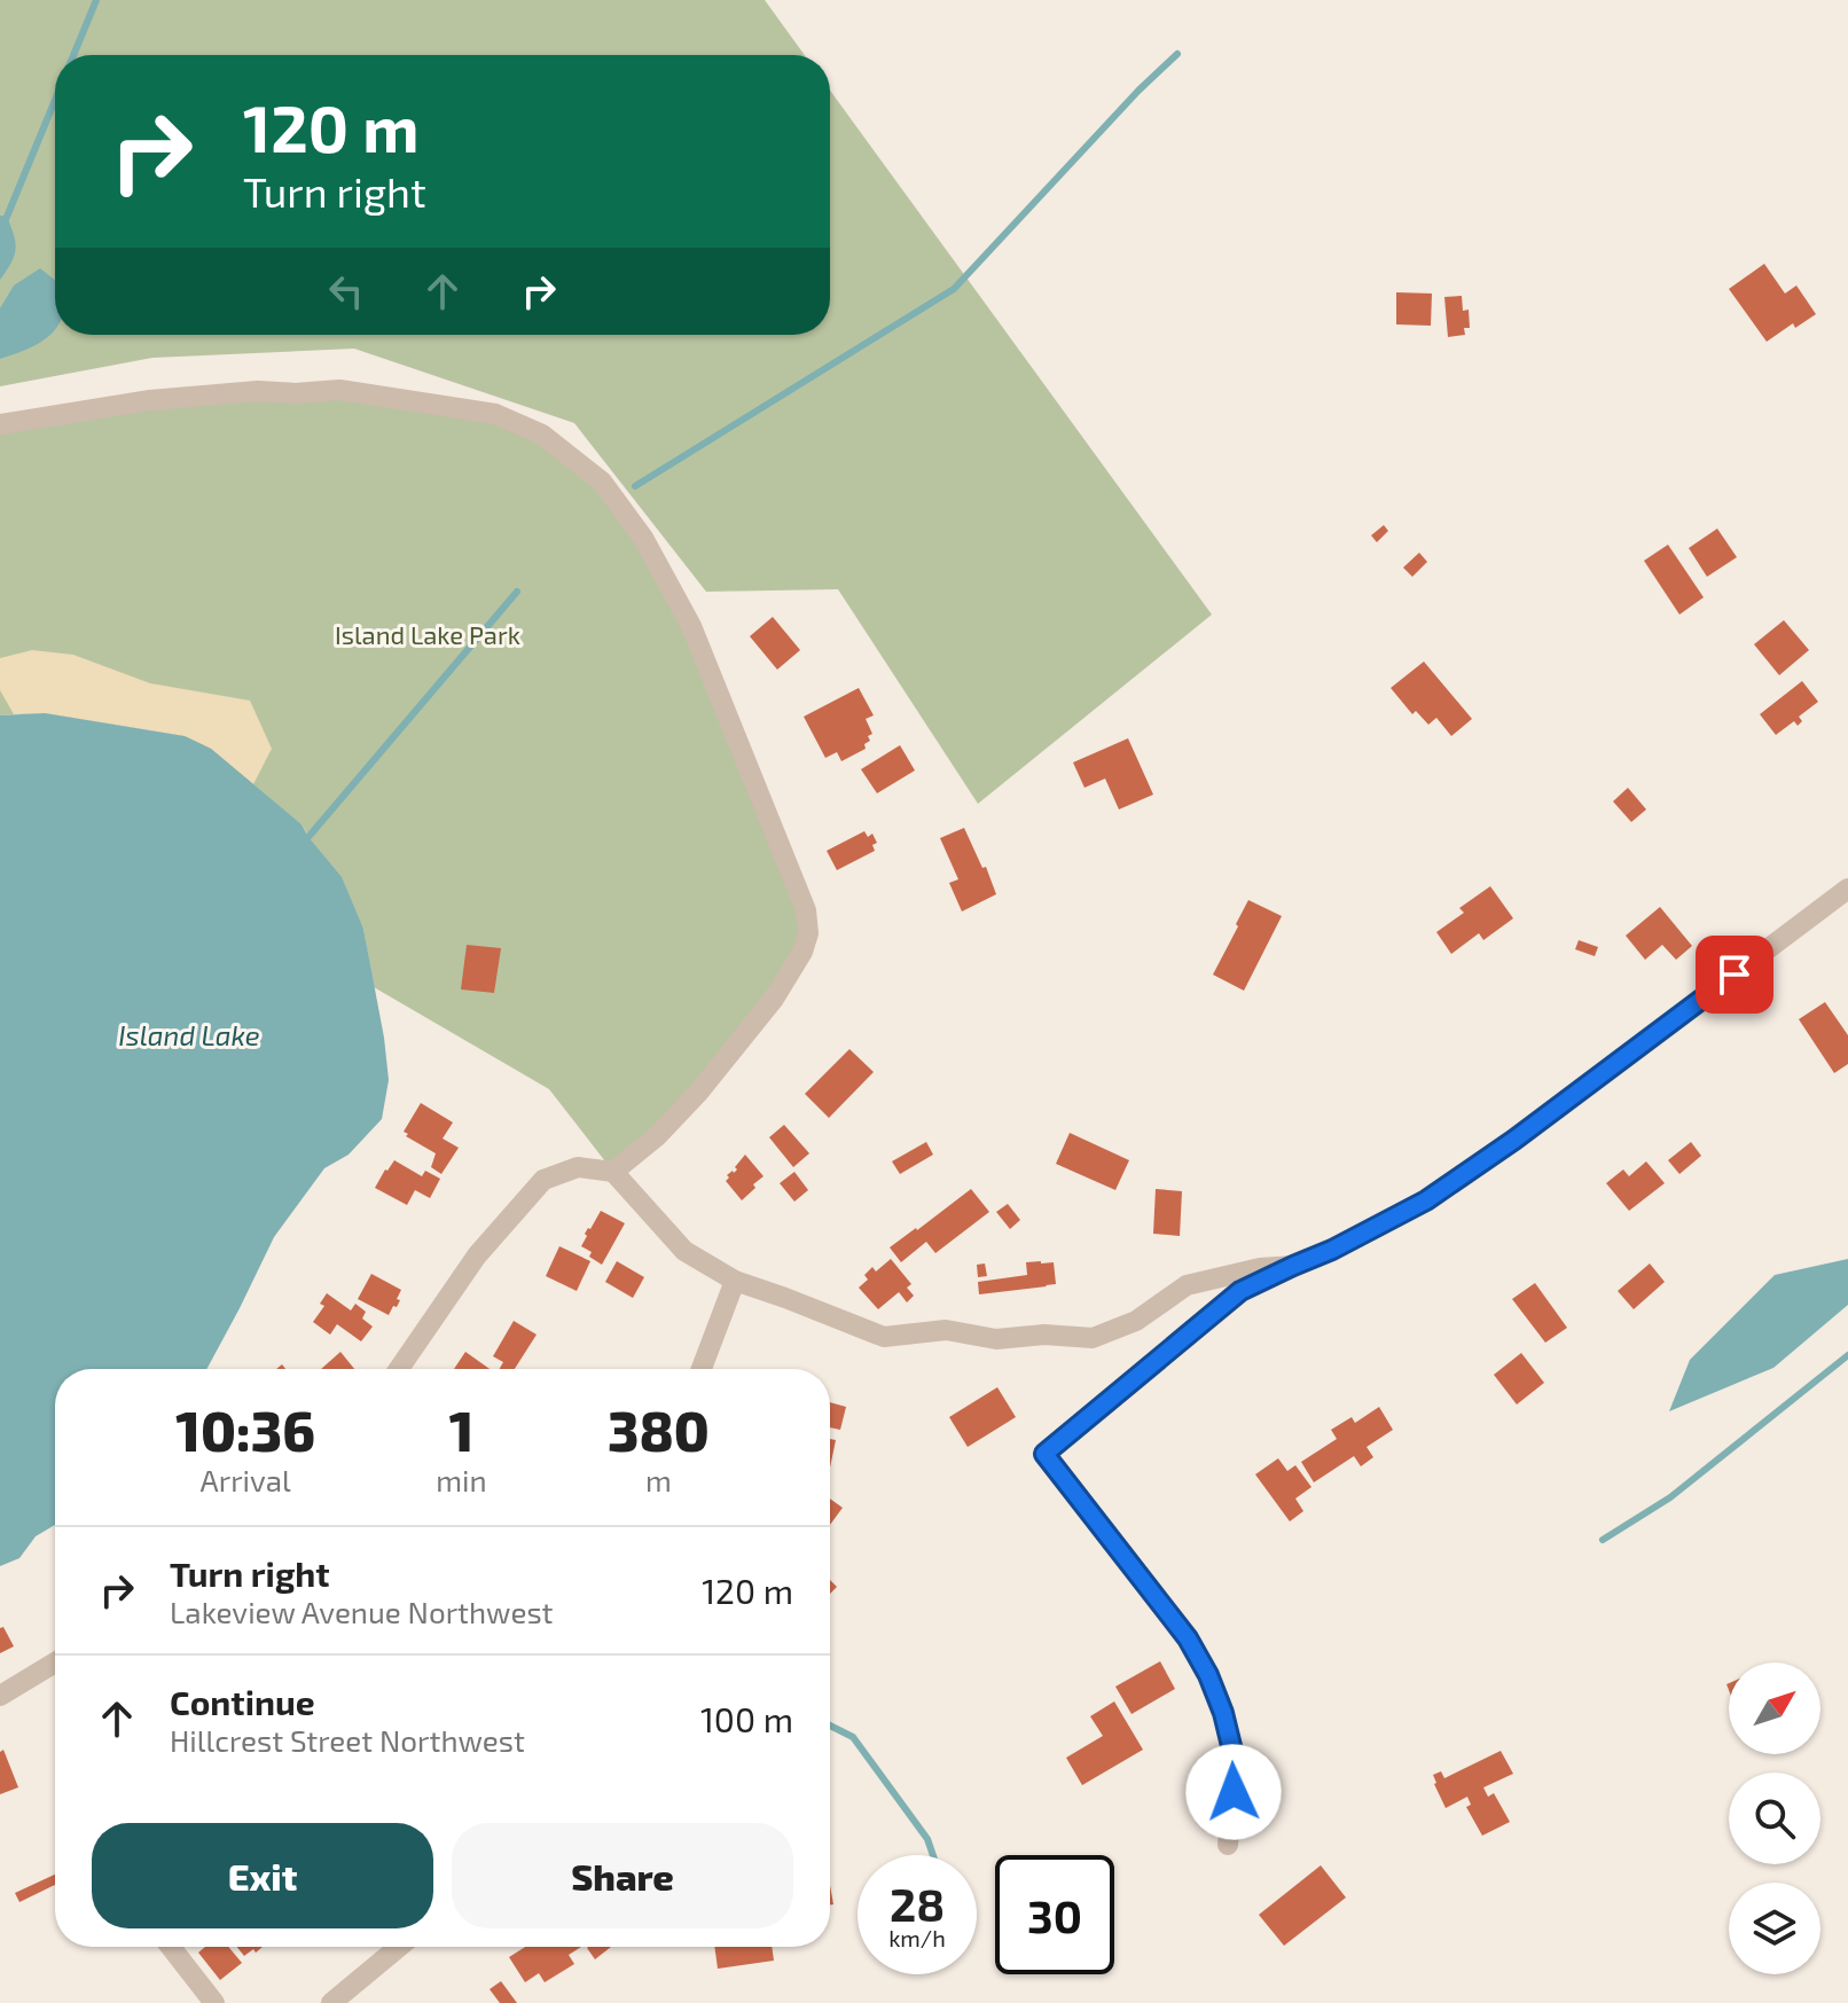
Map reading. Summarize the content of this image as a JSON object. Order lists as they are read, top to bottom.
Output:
{
  "water": ["Island Lake"],
  "parks": ["Island Lake Park"],
  "north": "top right",
  "page": {
    "turn": ["120 m", "Turn right"],
    "eta": [
      "10:36",
      "Arrival",
      "1",
      "min",
      "380",
      "m"
    ],
    "list": [
      {
        "name": "Turn right",
        "note": "Lakeview Avenue Northwest",
        "value": "120 m"
      },
      {
        "name": "Continue",
        "note": "Hillcrest Street Northwest",
        "value": "100 m"
      }
    ],
    "buttons": ["Exit", "Share"],
    "speed": "28 km/h",
    "limit": "30"
  }
}
